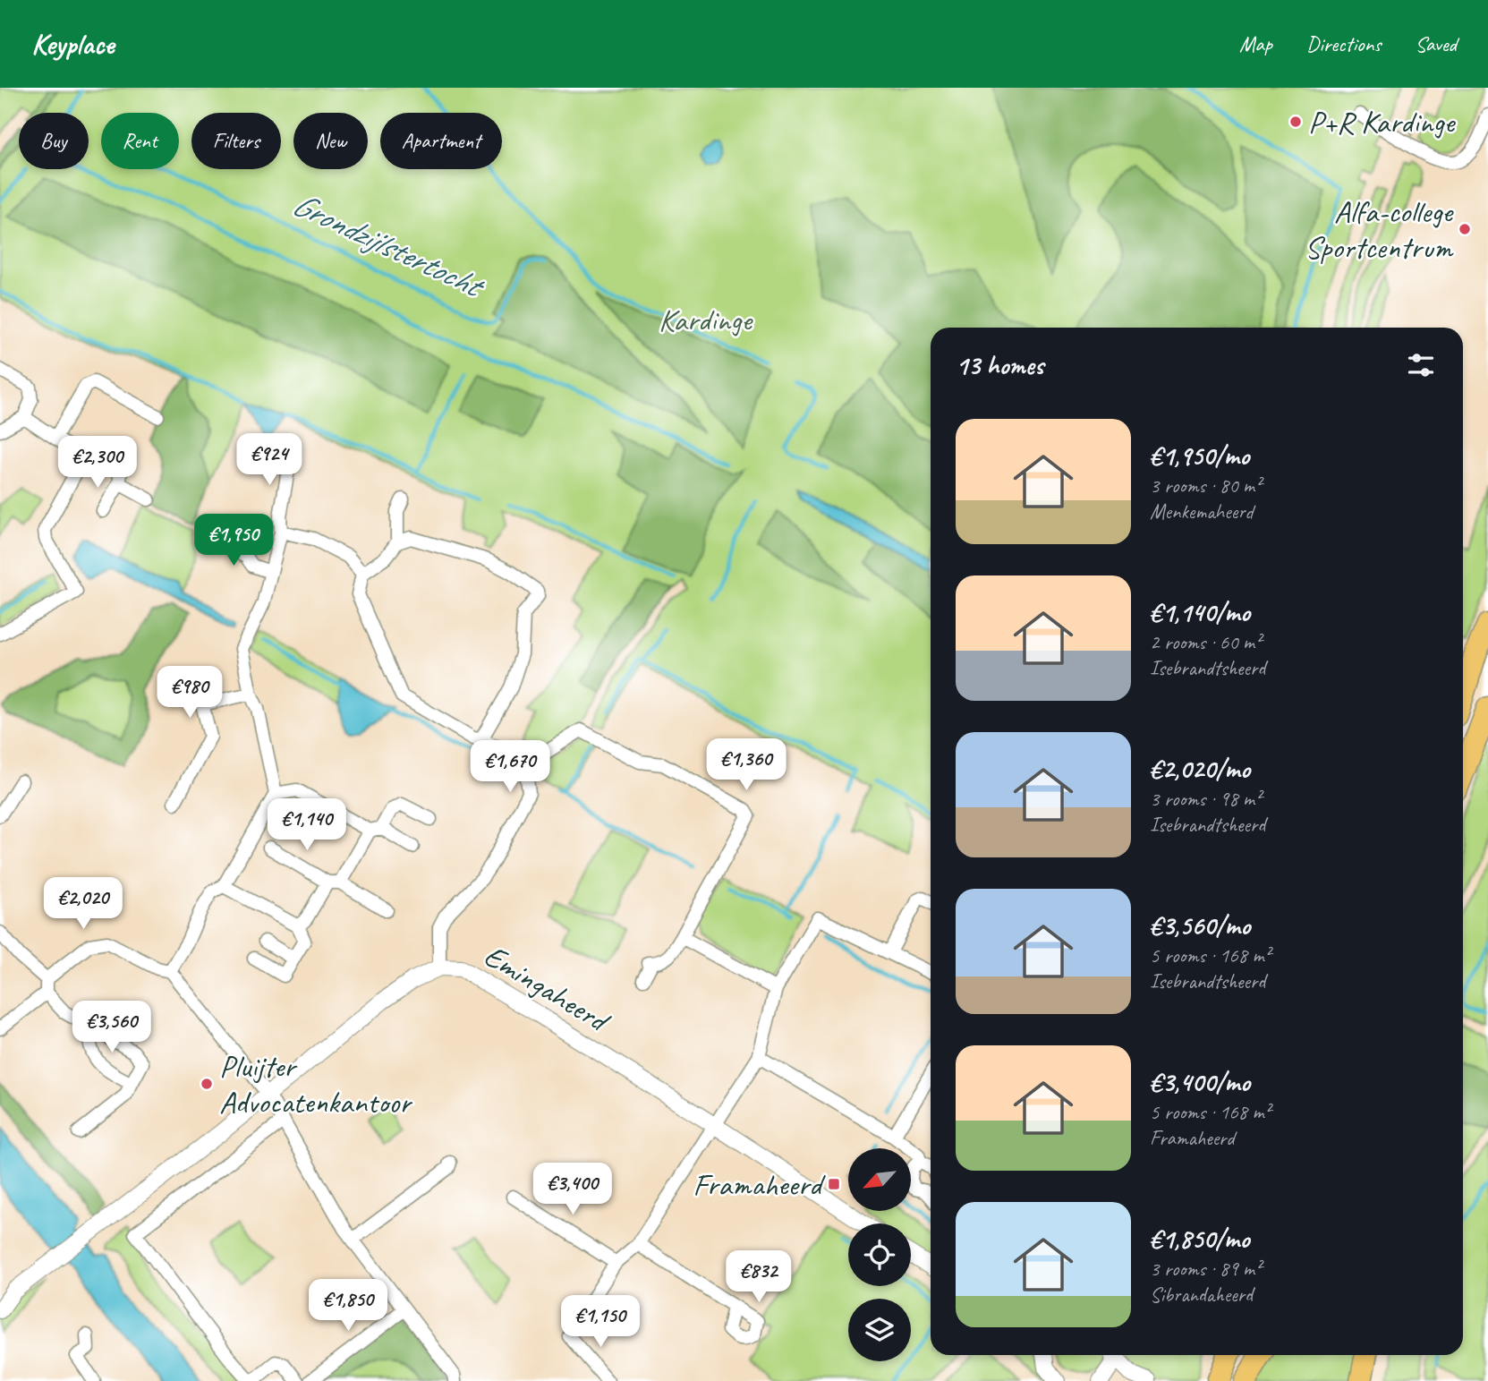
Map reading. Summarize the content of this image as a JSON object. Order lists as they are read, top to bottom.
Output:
{
  "streets": {
    "street": ["Emingaheerd"]
  },
  "water": ["Grondzijlstertocht"],
  "parks": ["Kardinge"],
  "places": {
    "other": ["P+R Kardinge", "Alfa-college Sportcentrum", "Pluijter Advocatenkantoor"],
    "transit": ["Framaheerd"]
  },
  "north": "bottom left",
  "page": {
    "header": "Keyplace",
    "nav": ["Map", "Directions", "Saved"],
    "chip": [
      "Buy",
      "Rent",
      "Filters",
      "New",
      "Apartment"
    ],
    "heading": "13 homes",
    "list": [
      {
        "name": "€1,950/mo",
        "note": "3 rooms · 80 m² · Menkemaheerd"
      },
      {
        "name": "€1,140/mo",
        "note": "2 rooms · 60 m² · Isebrandtsheerd"
      },
      {
        "name": "€2,020/mo",
        "note": "3 rooms · 98 m² · Isebrandtsheerd"
      },
      {
        "name": "€3,560/mo",
        "note": "5 rooms · 168 m² · Isebrandtsheerd"
      },
      {
        "name": "€3,400/mo",
        "note": "5 rooms · 168 m² · Framaheerd"
      },
      {
        "name": "€1,850/mo",
        "note": "3 rooms · 89 m² · Sibrandaheerd"
      }
    ],
    "price": [
      "€924",
      "€2,300",
      "€1,950",
      "€980",
      "€1,360",
      "€1,670",
      "€1,140",
      "€2,020",
      "€3,560",
      "€3,400",
      "€832",
      "€1,850",
      "€1,150"
    ]
  }
}
